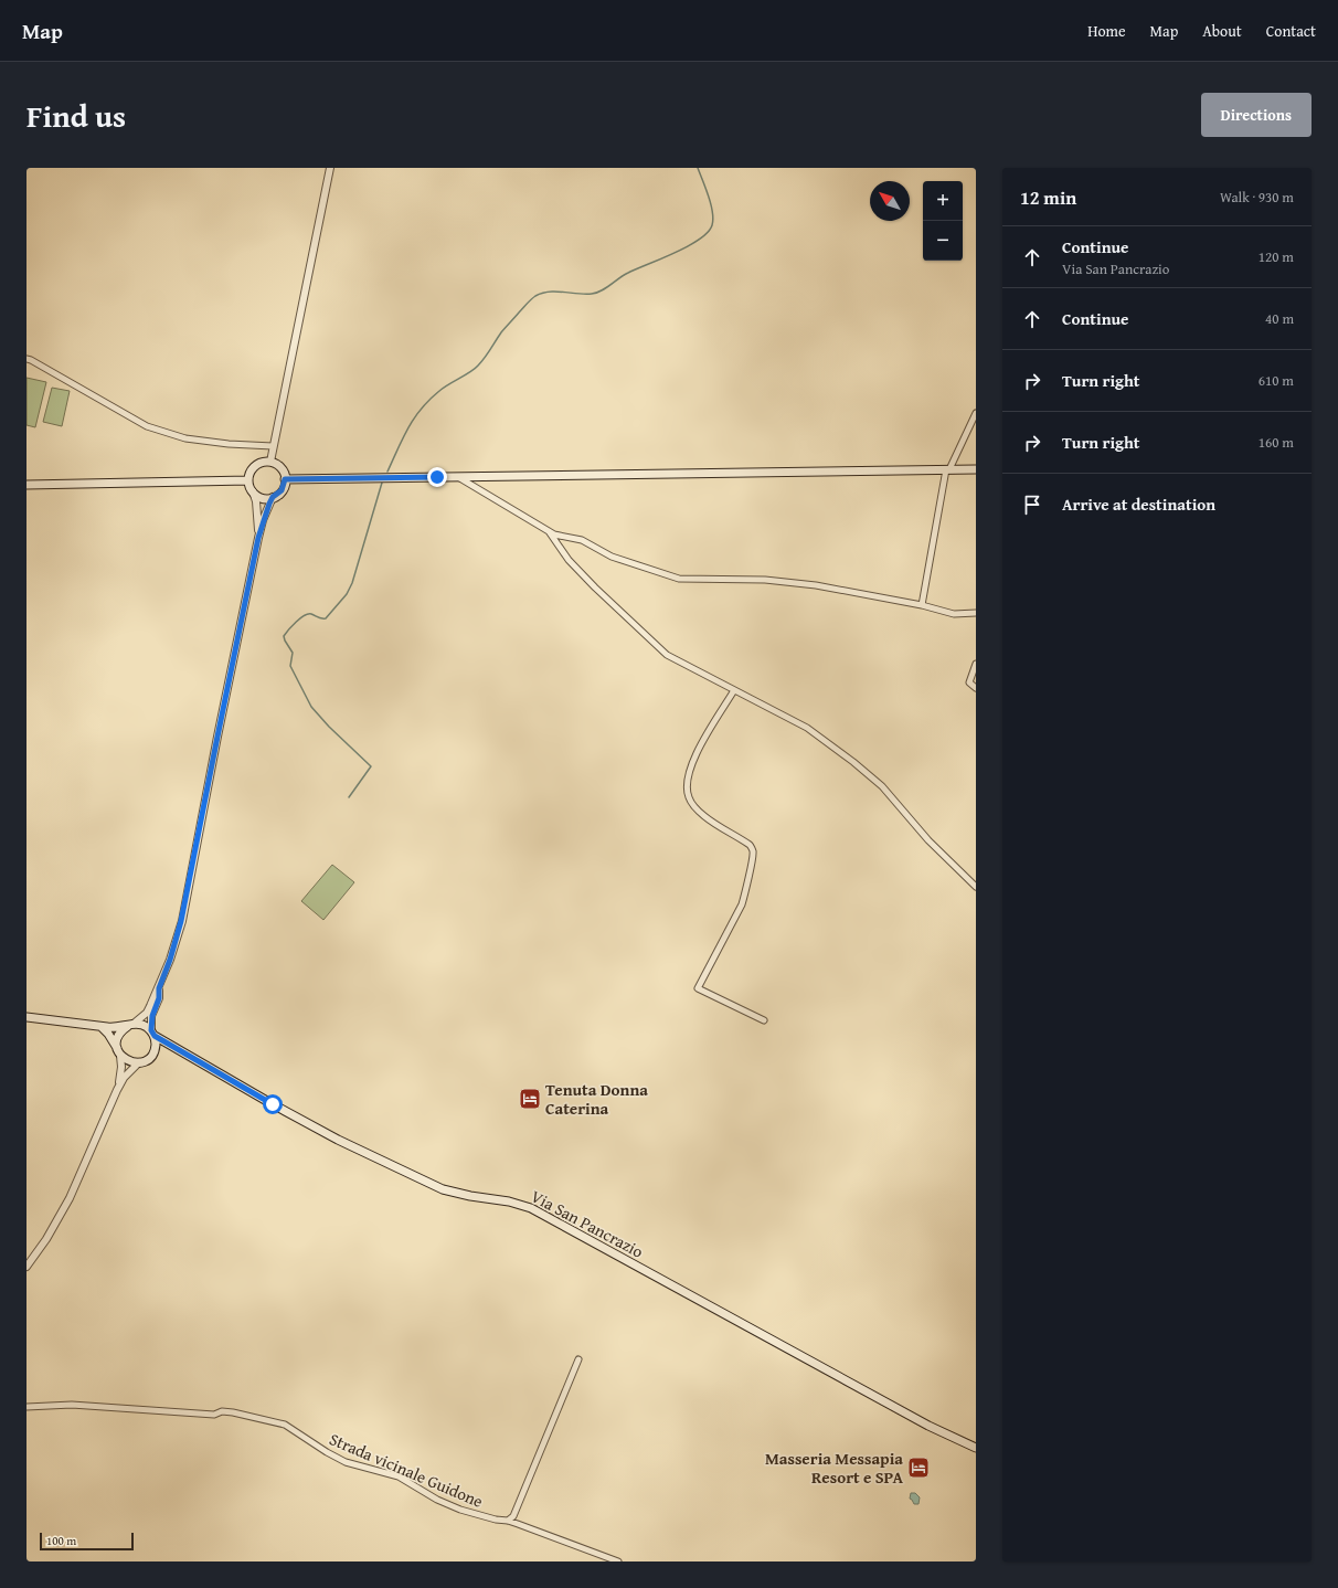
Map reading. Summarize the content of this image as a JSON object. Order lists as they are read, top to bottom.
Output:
{
  "streets": {
    "main road": ["Via San Pancrazio"],
    "street": ["Strada vicinale Guidone"]
  },
  "places": {
    "hotel": ["Tenuta Donna Caterina", "Masseria Messapia Resort e SPA"]
  },
  "scale_bar": "100 m",
  "north": "top left",
  "page": {
    "header": "Map",
    "nav": [
      "Home",
      "Map",
      "About",
      "Contact"
    ],
    "title": "Find us",
    "buttons": "Directions",
    "heading": ["12 min", "Walk · 930 m"],
    "map_buttons": ["+", "−"],
    "list": [
      ["Continue", "Via San Pancrazio", "120 m"],
      ["Continue", "40 m"],
      ["Turn right", "610 m"],
      ["Turn right", "160 m"],
      "Arrive at destination"
    ],
    "scale": "100 m"
  }
}
